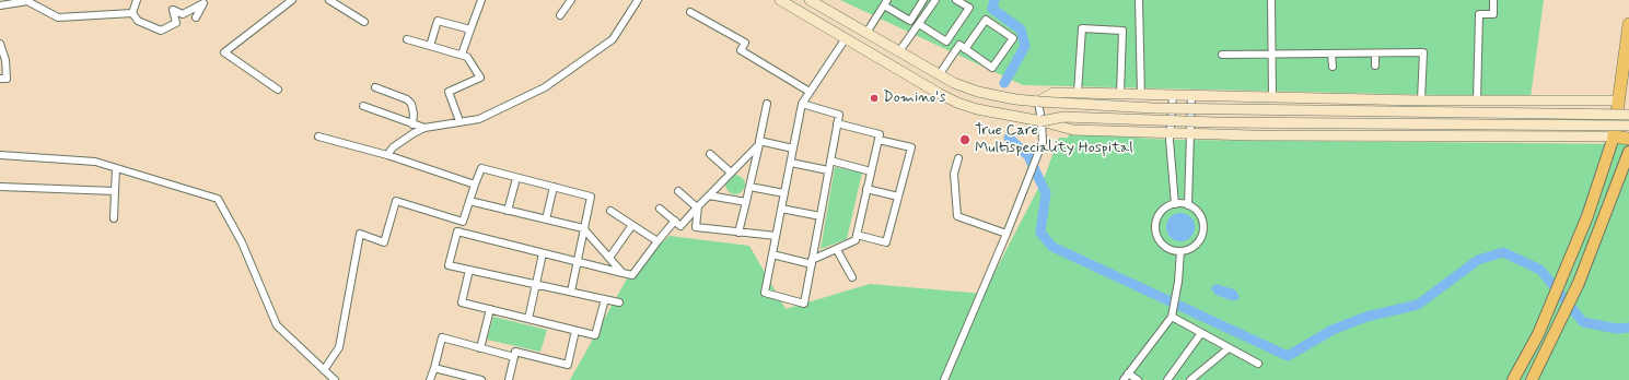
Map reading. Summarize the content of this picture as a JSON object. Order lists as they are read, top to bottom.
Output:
{
  "places": ["Domino's", "True Care Multispeciality Hospital"]
}
